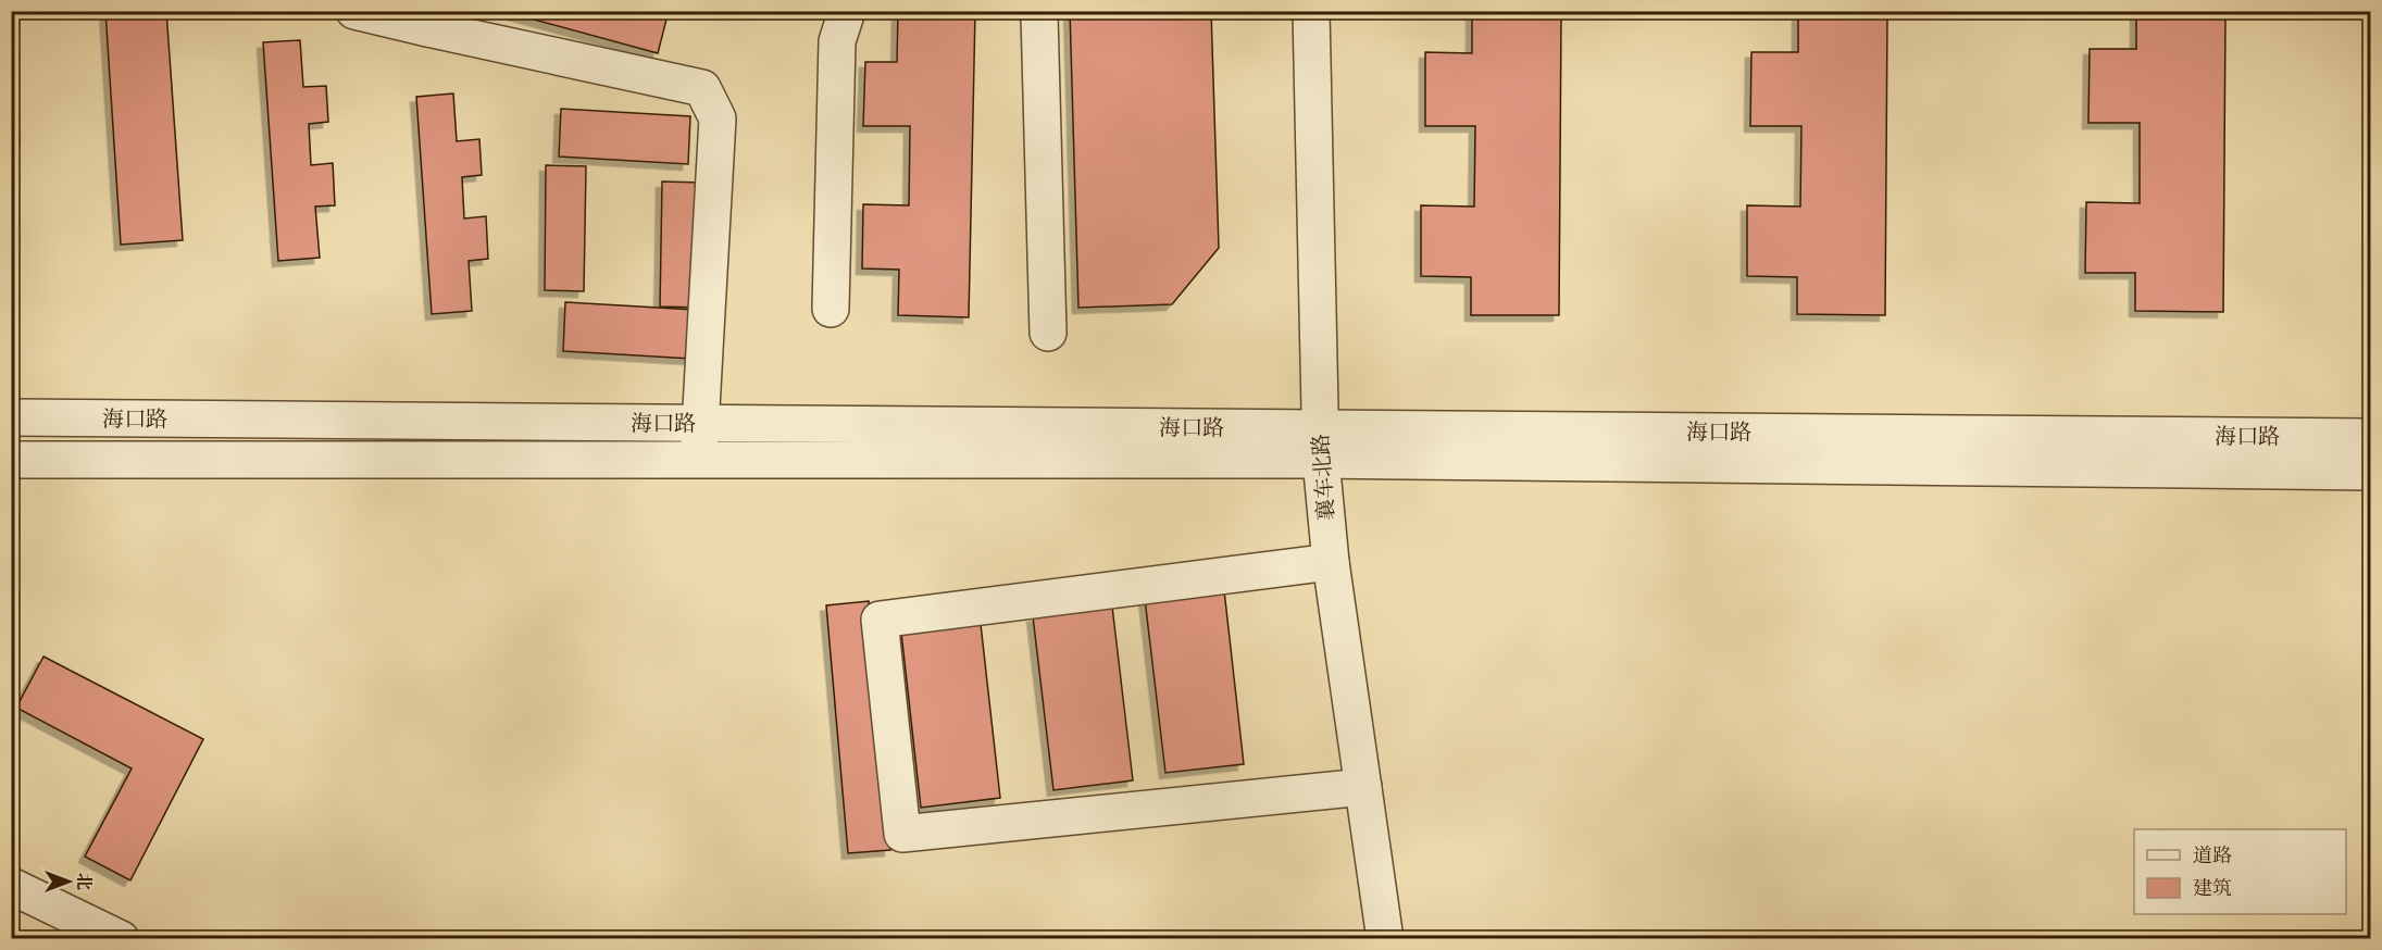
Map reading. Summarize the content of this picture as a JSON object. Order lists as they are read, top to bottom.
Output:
{
  "streets": {
    "street": ["海口路", "襄车北路"]
  },
  "crossings": [
    ["海口路", "襄车北路"]
  ],
  "legend": ["道路", "建筑"],
  "north": "right"
}
